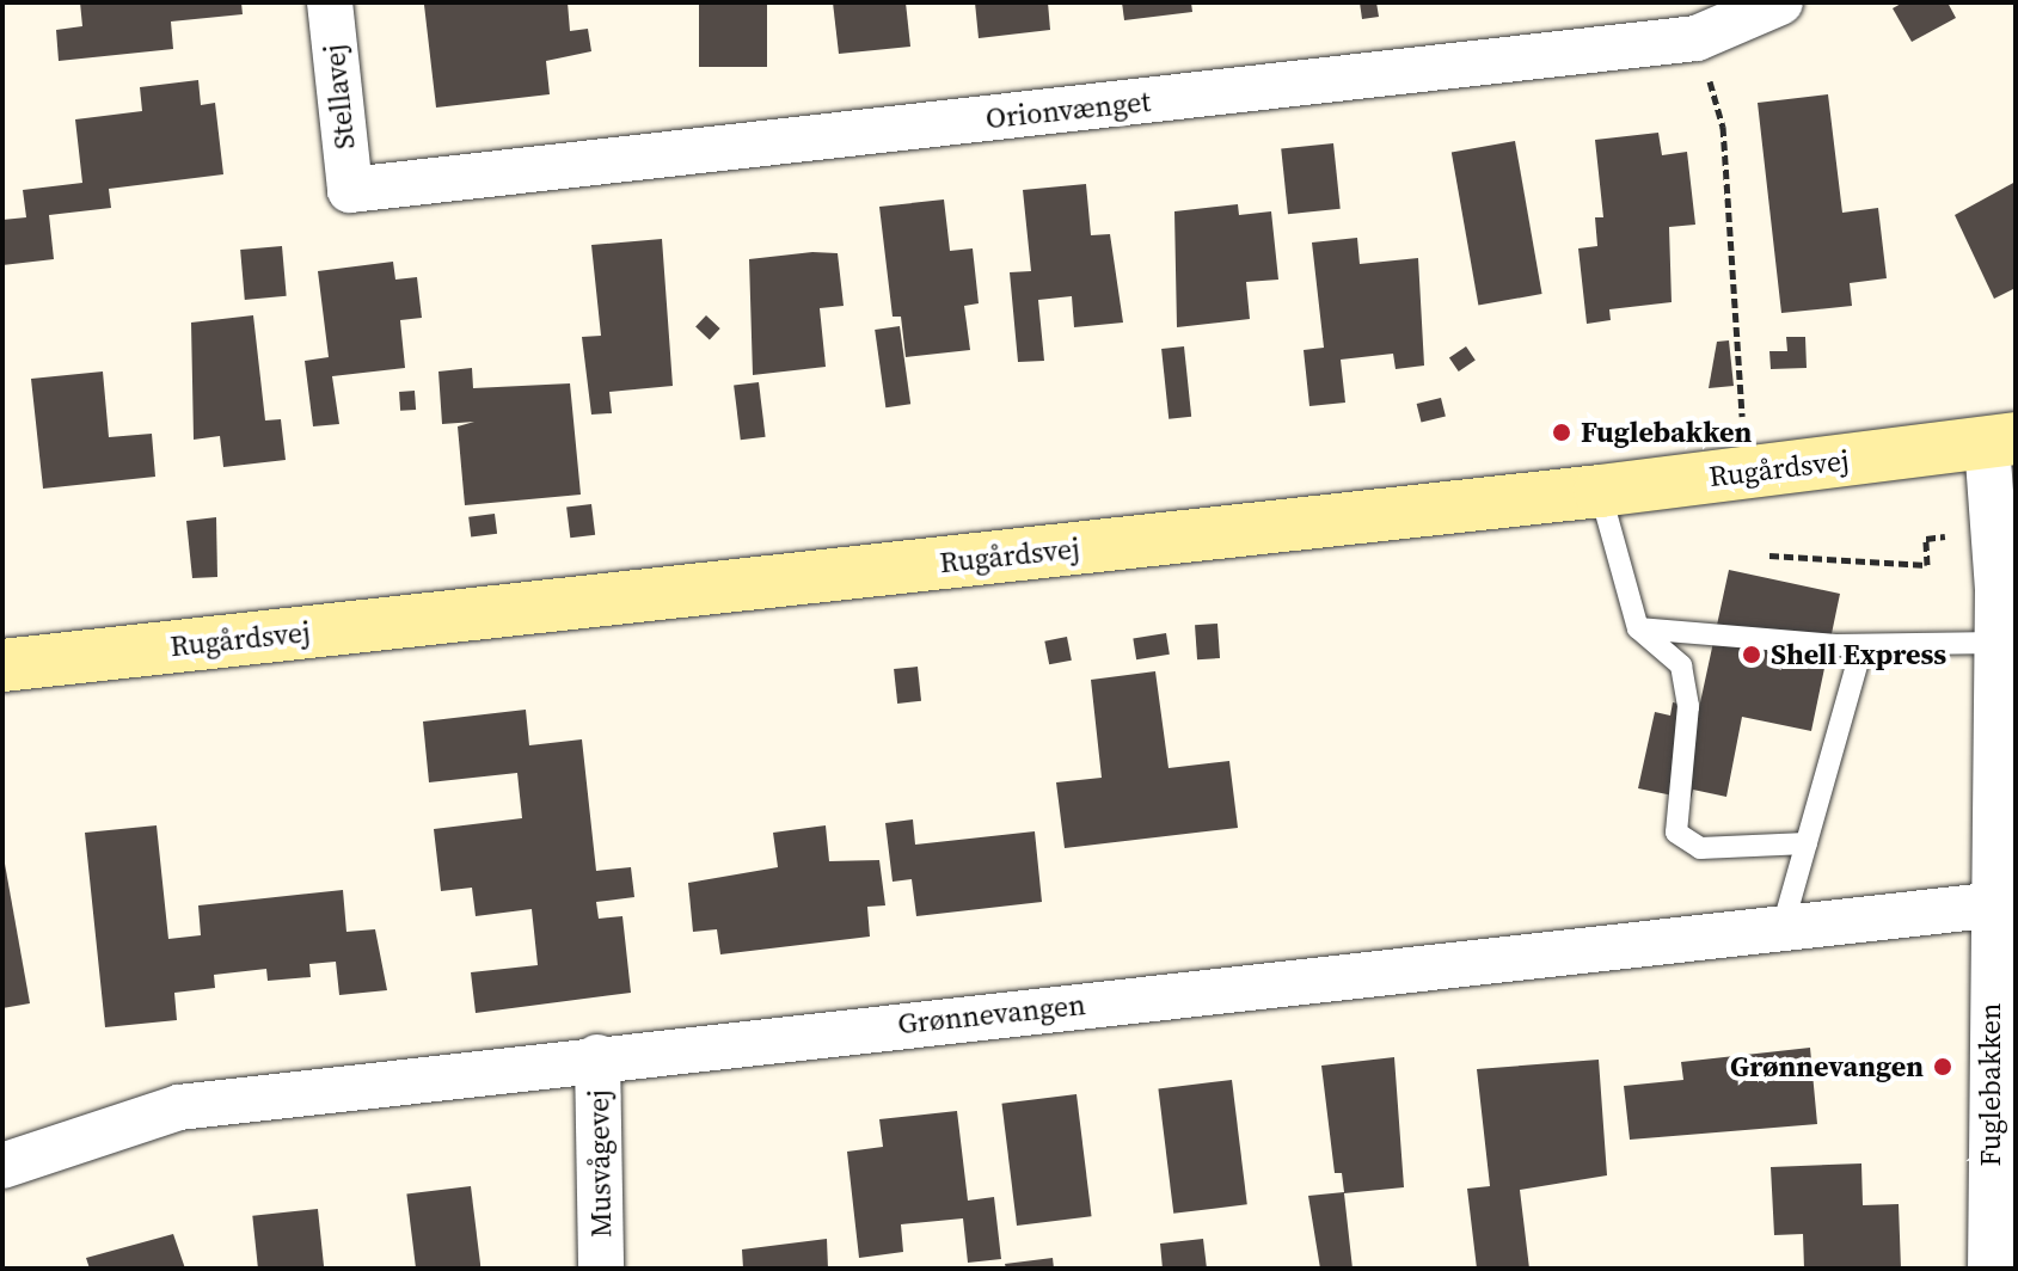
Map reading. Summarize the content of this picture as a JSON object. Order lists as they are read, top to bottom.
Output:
{
  "streets": {
    "main road": ["Rugårdsvej"],
    "street": [
      "Stellavej",
      "Orionvænget",
      "Grønnevangen",
      "Fuglebakken",
      "Musvågevej"
    ]
  },
  "crossings": [
    ["Stellavej", "Orionvænget"],
    ["Rugårdsvej", "Fuglebakken"],
    ["Grønnevangen", "Fuglebakken"],
    ["Grønnevangen", "Musvågevej"]
  ],
  "places": ["Fuglebakken", "Shell Express", "Grønnevangen"]
}
